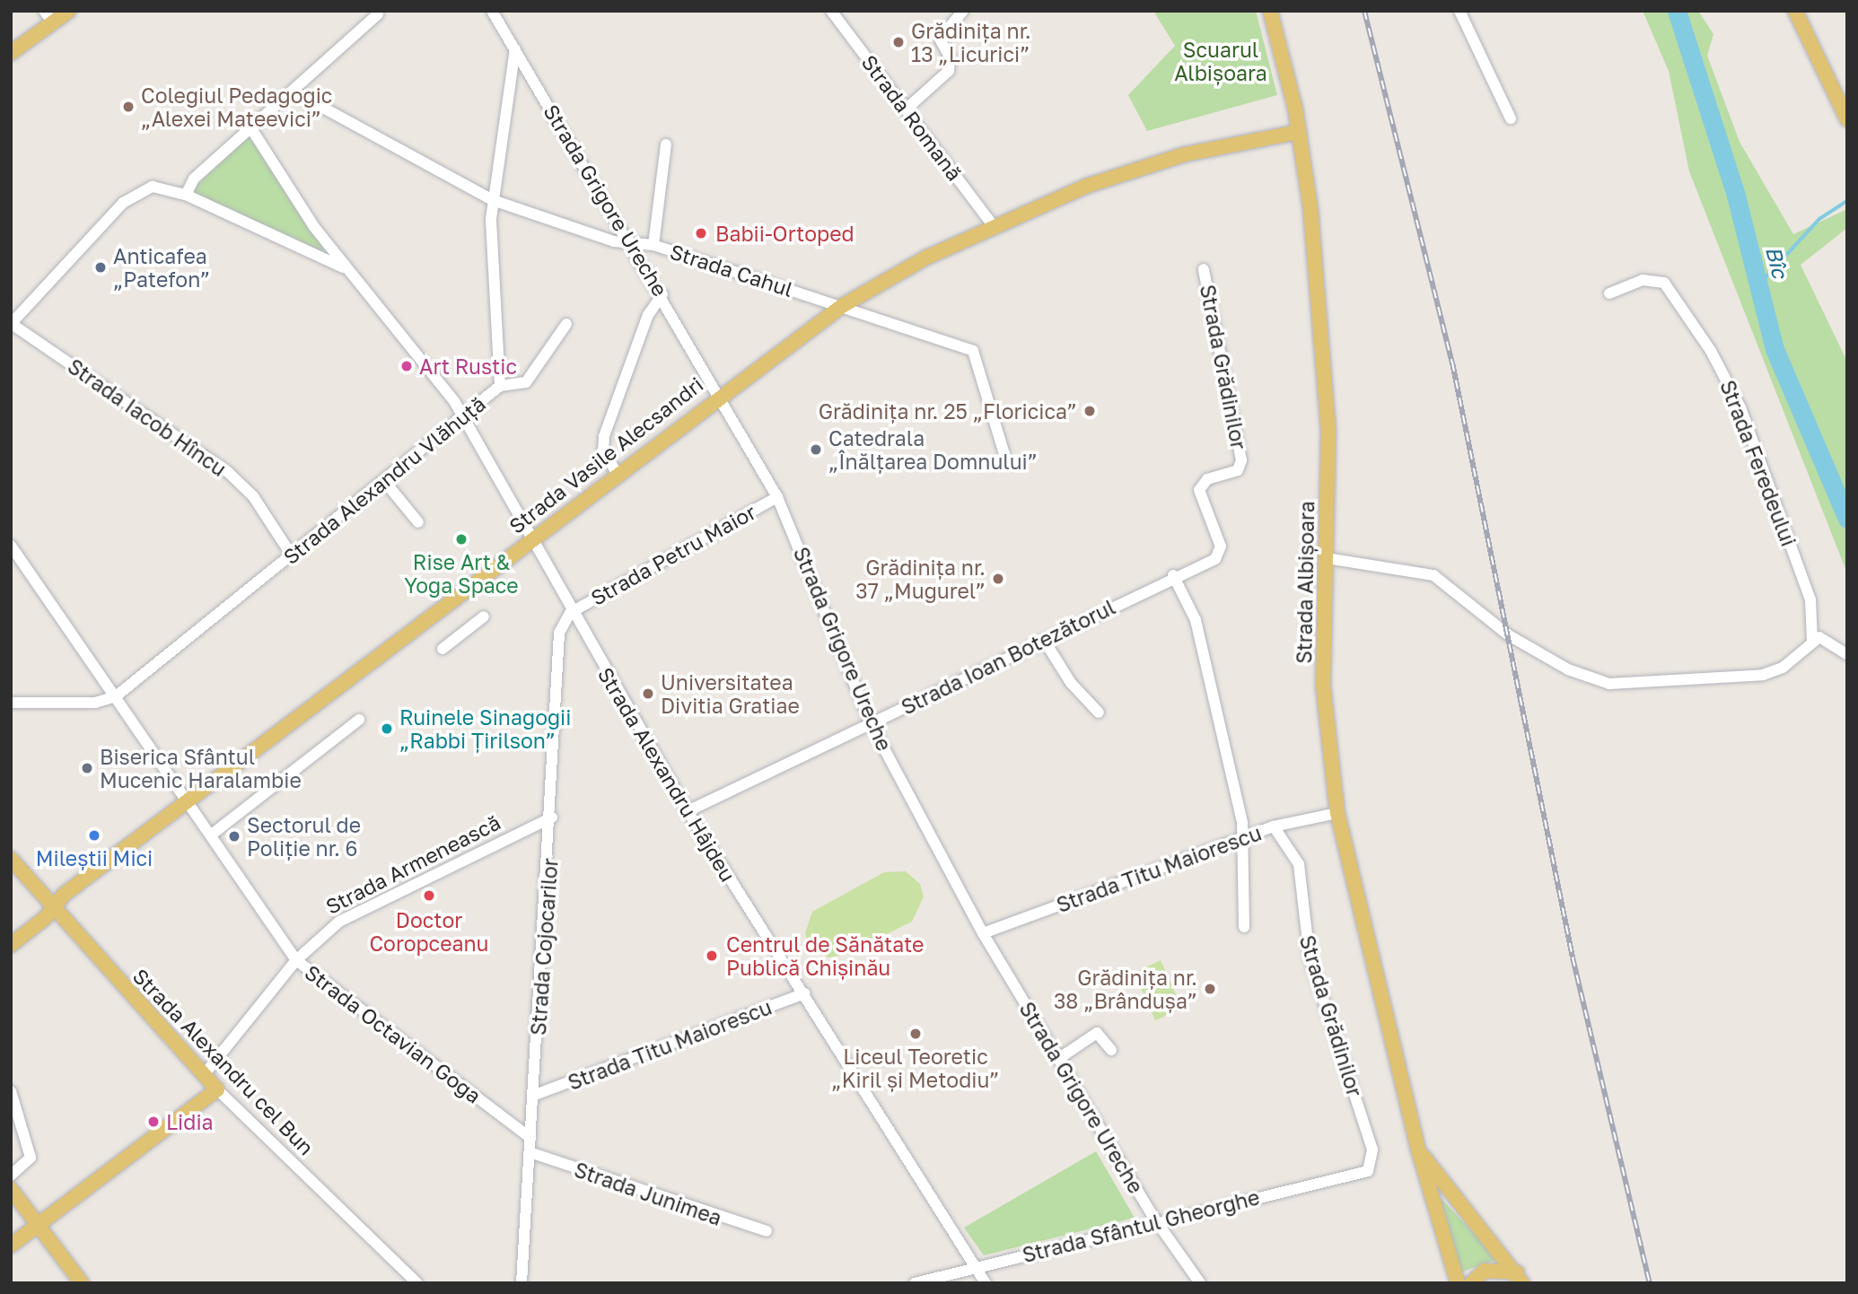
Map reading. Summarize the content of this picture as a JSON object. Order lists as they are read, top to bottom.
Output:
{
  "streets": {
    "main road": ["Strada Vasile Alecsandri", "Strada Albișoara", "Strada Alexandru cel Bun"],
    "street": [
      "Strada Romană",
      "Strada Grigore Ureche",
      "Strada Cahul",
      "Strada Grădinilor",
      "Strada Iacob Hîncu",
      "Strada Feredeului",
      "Strada Alexandru Vlăhuță",
      "Strada Petru Maior",
      "Strada Ioan Botezătorul",
      "Strada Alexandru Hâjdeu",
      "Strada Armenească",
      "Strada Titu Maiorescu",
      "Strada Cojocarilor",
      "Strada Octavian Goga",
      "Strada Junimea",
      "Strada Sfântul Gheorghe"
    ]
  },
  "crossings": [
    ["Strada Romană", "Strada Vasile Alecsandri"],
    ["Strada Grigore Ureche", "Strada Cahul"],
    ["Strada Grigore Ureche", "Strada Vasile Alecsandri"],
    ["Strada Grigore Ureche", "Strada Alexandru Vlăhuță"],
    ["Strada Grigore Ureche", "Strada Petru Maior"],
    ["Strada Grigore Ureche", "Strada Ioan Botezătorul"],
    ["Strada Grigore Ureche", "Strada Titu Maiorescu"],
    ["Strada Grigore Ureche", "Strada Sfântul Gheorghe"],
    ["Strada Cahul", "Strada Vasile Alecsandri"],
    ["Strada Cahul", "Strada Alexandru Vlăhuță"],
    ["Strada Grădinilor", "Strada Ioan Botezătorul"],
    ["Strada Grădinilor", "Strada Titu Maiorescu"],
    ["Strada Grădinilor", "Strada Sfântul Gheorghe"],
    ["Strada Iacob Hîncu", "Strada Alexandru Vlăhuță"],
    ["Strada Iacob Hîncu", "Strada Alexandru Hâjdeu"],
    ["Strada Vasile Alecsandri", "Strada Albișoara"],
    ["Strada Vasile Alecsandri", "Strada Alexandru Hâjdeu"],
    ["Strada Vasile Alecsandri", "Strada Octavian Goga"],
    ["Strada Vasile Alecsandri", "Strada Alexandru cel Bun"],
    ["Strada Alexandru Vlăhuță", "Strada Alexandru Hâjdeu"],
    ["Strada Alexandru Vlăhuță", "Strada Octavian Goga"],
    ["Strada Petru Maior", "Strada Alexandru Hâjdeu"],
    ["Strada Petru Maior", "Strada Cojocarilor"],
    ["Strada Albișoara", "Strada Titu Maiorescu"],
    ["Strada Ioan Botezătorul", "Strada Alexandru Hâjdeu"],
    ["Strada Alexandru Hâjdeu", "Strada Titu Maiorescu"],
    ["Strada Alexandru Hâjdeu", "Strada Cojocarilor"],
    ["Strada Alexandru Hâjdeu", "Strada Sfântul Gheorghe"],
    ["Strada Armenească", "Strada Cojocarilor"],
    ["Strada Armenească", "Strada Octavian Goga"],
    ["Strada Armenească", "Strada Alexandru cel Bun"],
    ["Strada Titu Maiorescu", "Strada Cojocarilor"],
    ["Strada Cojocarilor", "Strada Octavian Goga"],
    ["Strada Cojocarilor", "Strada Junimea"]
  ],
  "water": ["Bîc"],
  "parks": ["Scuarul Albișoara"],
  "places": [
    "Grădinița nr. 13 „Licurici”",
    "Colegiul Pedagogic „Alexei Mateevici”",
    "Babii-Ortoped",
    "Anticafea „Patefon”",
    "Art Rustic",
    "Grădinița nr. 25 „Floricica”",
    "Catedrala „Înălțarea Domnului”",
    "Rise Art & Yoga Space",
    "Grădinița nr. 37 „Mugurel”",
    "Universitatea Divitia Gratiae",
    "Ruinele Sinagogii „Rabbi Țirilson”",
    "Biserica Sfântul Mucenic Haralambie",
    "Mileștii Mici",
    "Sectorul de Poliție nr. 6",
    "Doctor Coropceanu",
    "Centrul de Sănătate Publică Chișinău",
    "Grădinița nr. 38 „Brândușa”",
    "Liceul Teoretic „Kiril și Metodiu”",
    "Lidia"
  ]
}
